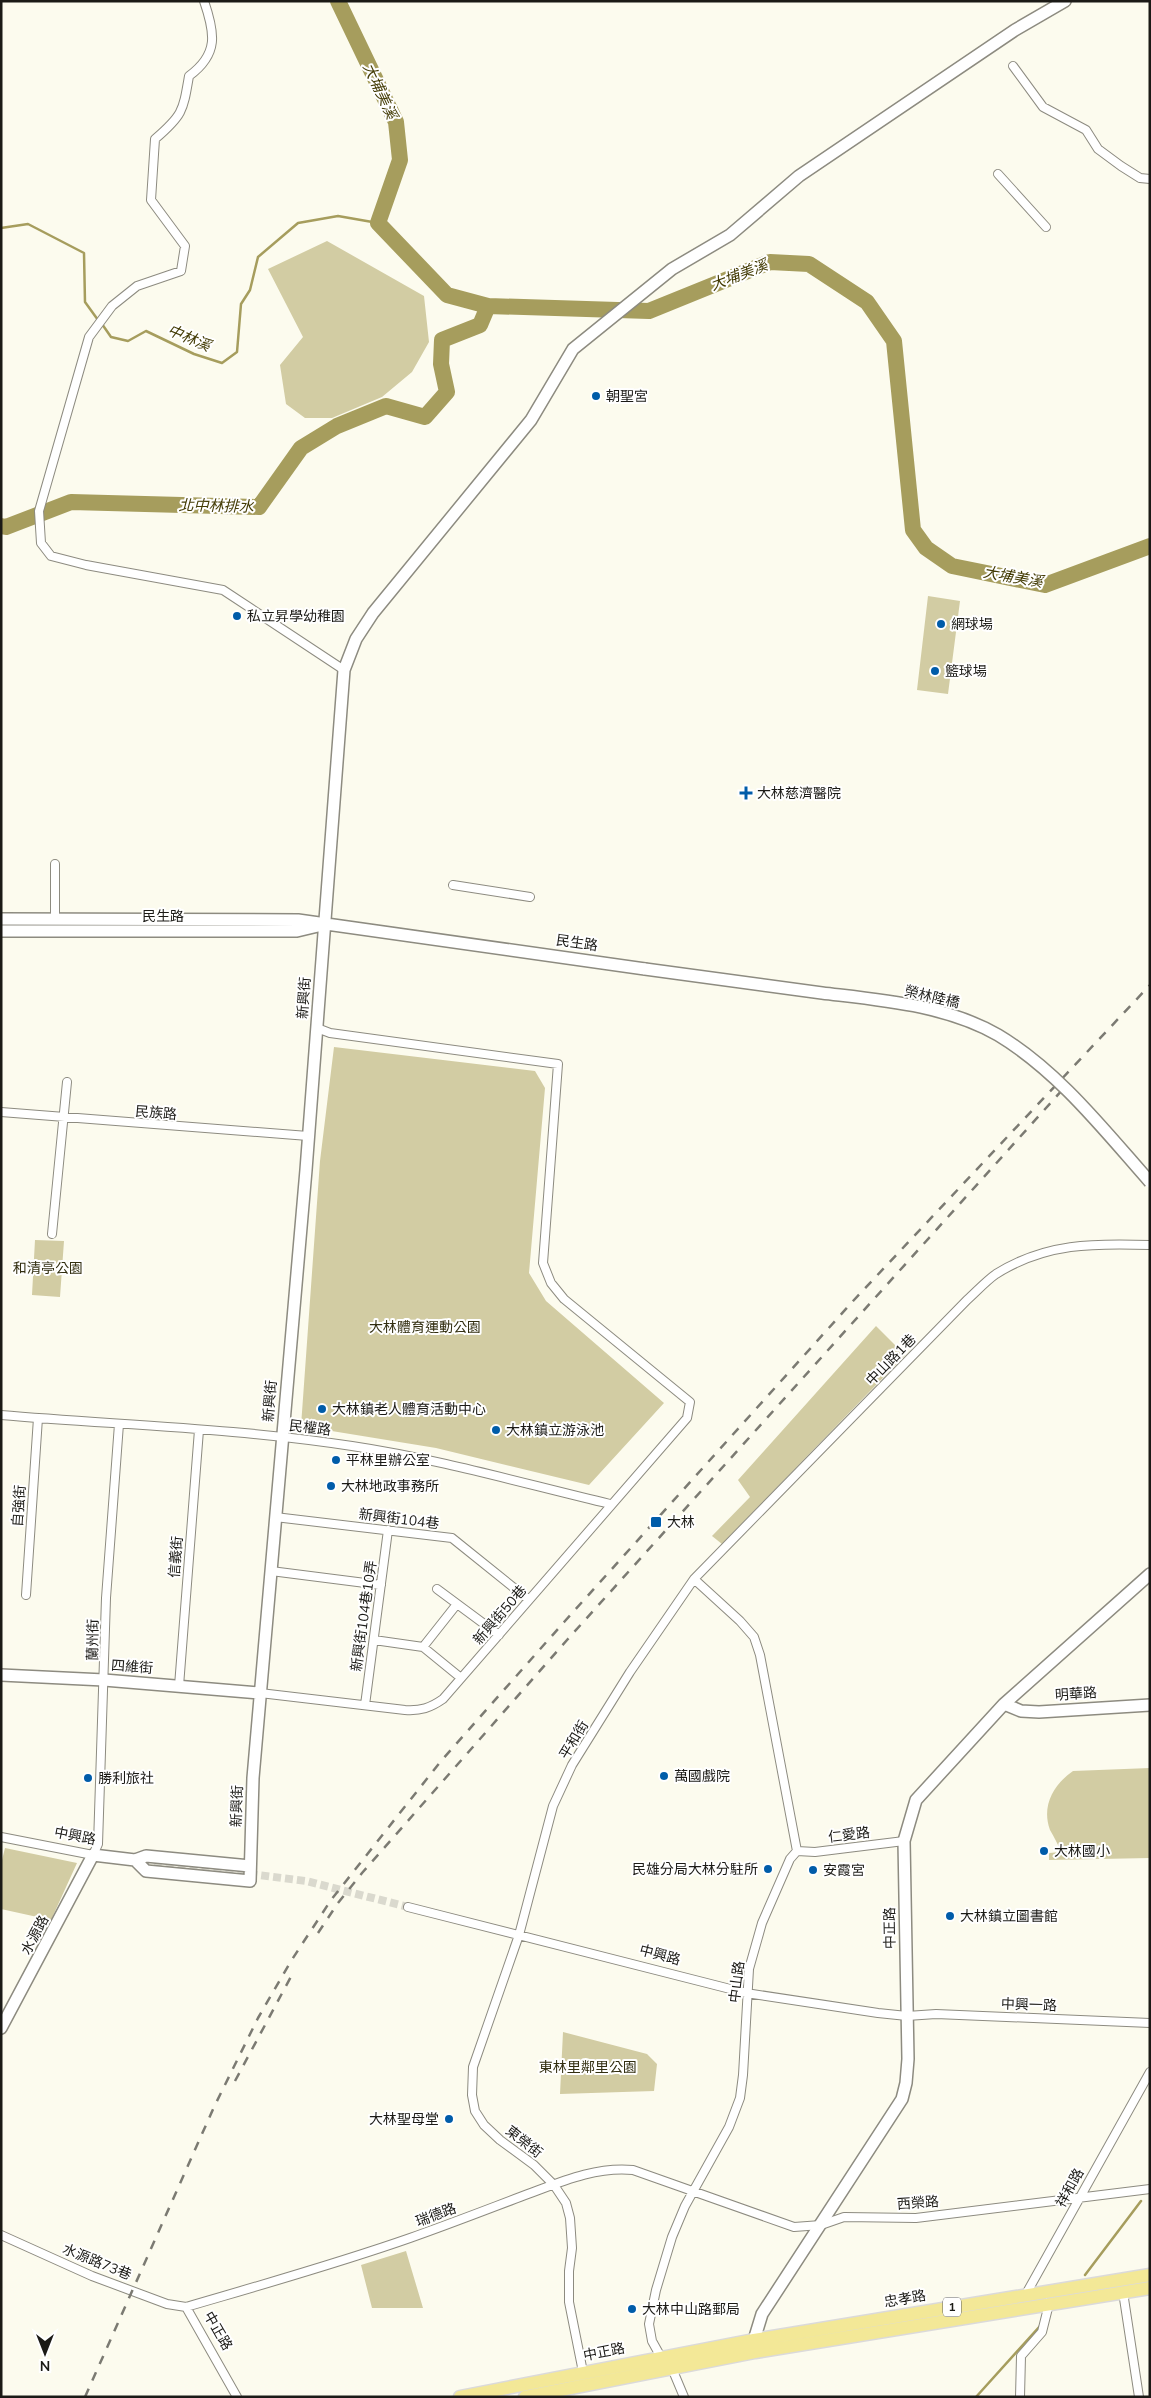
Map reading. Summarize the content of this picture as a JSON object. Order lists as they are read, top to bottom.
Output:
{
  "streets": {
    "main road": ["中正路", "忠孝路", "1"],
    "street": [
      "民生路",
      "榮林陸橋",
      "新興街",
      "民族路",
      "中山路1巷",
      "民權路",
      "自強街",
      "新興街104巷",
      "信義街",
      "新興街50巷",
      "新興街104巷10弄",
      "蘭州街",
      "四維街",
      "明華路",
      "平和街",
      "仁愛路",
      "中興路",
      "水源路",
      "中山路",
      "中興一路",
      "東榮街",
      "祥和路",
      "西榮路",
      "瑞德路",
      "水源路73巷"
    ]
  },
  "crossings": [
    ["民生路", "榮林陸橋"],
    ["民生路", "新興街"],
    ["新興街", "民族路"],
    ["新興街", "民權路"],
    ["新興街", "新興街104巷"],
    ["新興街", "新興街50巷"],
    ["新興街", "四維街"],
    ["新興街", "中興路"],
    ["中山路1巷", "平和街"],
    ["民權路", "自強街"],
    ["民權路", "信義街"],
    ["民權路", "新興街50巷"],
    ["民權路", "蘭州街"],
    ["新興街104巷", "新興街50巷"],
    ["新興街104巷", "新興街104巷10弄"],
    ["信義街", "四維街"],
    ["新興街50巷", "新興街104巷10弄"],
    ["新興街50巷", "四維街"],
    ["蘭州街", "四維街"],
    ["蘭州街", "中興路"],
    ["蘭州街", "水源路"],
    ["明華路", "中正路"],
    ["平和街", "中興路"],
    ["平和街", "東榮街"],
    ["仁愛路", "中正路"],
    ["仁愛路", "中山路"],
    ["中興路", "中正路"],
    ["中興路", "水源路"],
    ["中興路", "中山路"],
    ["中興路", "中興一路"],
    ["中興路", "東榮街"],
    ["中正路", "中山路"],
    ["中正路", "中興一路"],
    ["中正路", "東榮街"],
    ["中正路", "西榮路"],
    ["中正路", "瑞德路"],
    ["中正路", "水源路73巷"],
    ["中正路", "忠孝路"],
    ["中山路", "西榮路"],
    ["中山路", "瑞德路"],
    ["東榮街", "瑞德路"],
    ["祥和路", "西榮路"],
    ["祥和路", "忠孝路"],
    ["西榮路", "瑞德路"],
    ["瑞德路", "水源路73巷"]
  ],
  "water": ["大埔美溪", "中林溪", "北中林排水"],
  "parks": ["和清亭公園", "大林體育運動公園", "東林里鄰里公園"],
  "places": {
    "other": [
      "朝聖宮",
      "私立昇學幼稚園",
      "網球場",
      "籃球場",
      "大林鎮老人體育活動中心",
      "大林鎮立游泳池",
      "平林里辦公室",
      "大林地政事務所",
      "萬國戲院",
      "勝利旅社",
      "大林國小",
      "民雄分局大林分駐所",
      "安霞宮",
      "大林鎮立圖書館",
      "大林聖母堂",
      "大林中山路郵局"
    ],
    "health": ["大林慈濟醫院"],
    "transit": ["大林"]
  },
  "north": "bottom"
}
